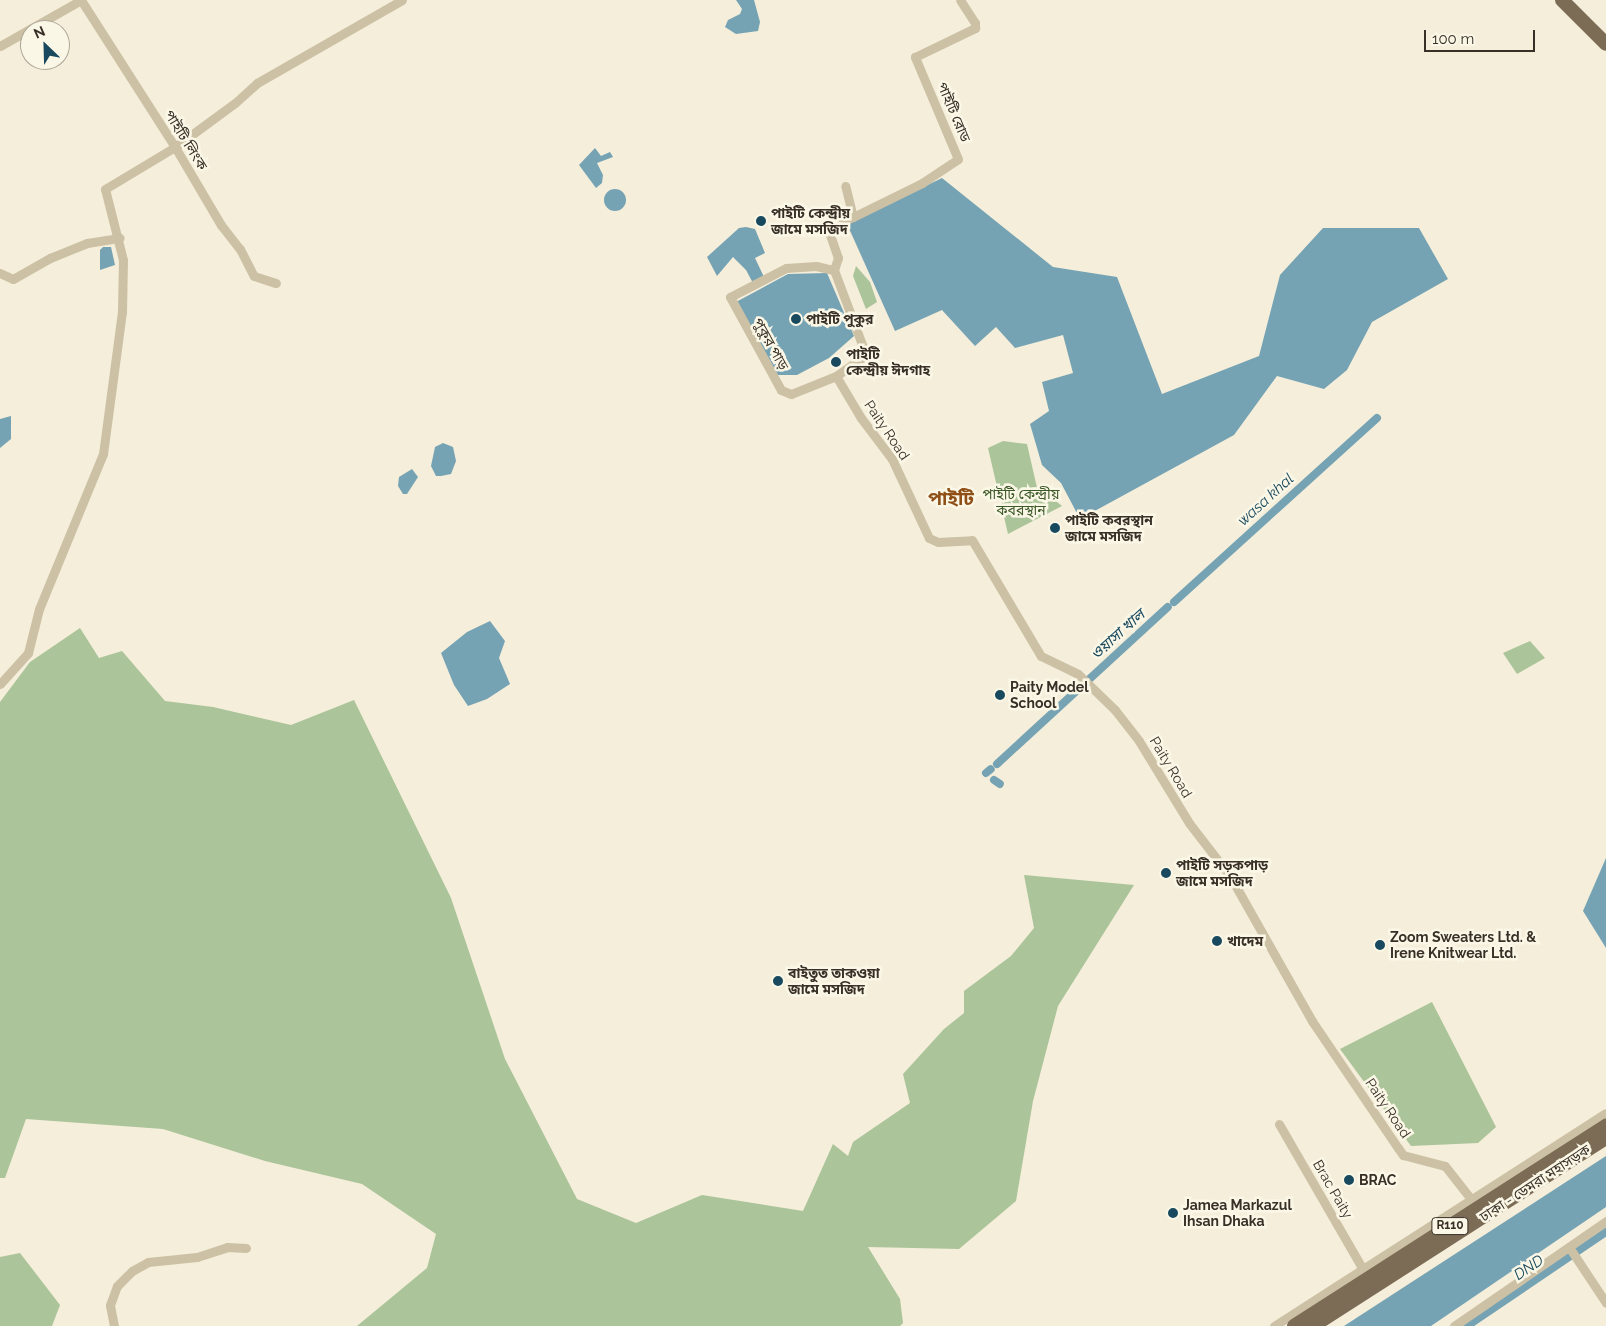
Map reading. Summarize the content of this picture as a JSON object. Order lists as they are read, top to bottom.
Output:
{
  "streets": {
    "main road": ["ঢাকা - ডেমরা মহাসড়ক", "R110"],
    "street": [
      "পাইটি রোড",
      "পাইটি লিংক",
      "পুকুর পাড়",
      "Paity Road",
      "Brac Paity"
    ]
  },
  "crossings": [
    ["পুকুর পাড়", "Paity Road"]
  ],
  "districts": ["পাইটি"],
  "water": ["wasa khal", "ওয়াসা খাল", "DND"],
  "parks": ["পাইটি কেন্দ্রীয় কবরস্থান"],
  "places": [
    "পাইটি কেন্দ্রীয় জামে মসজিদ",
    "পাইটি পুকুর",
    "পাইটি কেন্দ্রীয় ঈদগাহ",
    "পাইটি কবরস্থান জামে মসজিদ",
    "Paity Model School",
    "পাইটি সড়কপাড় জামে মসজিদ",
    "খাদেম",
    "Zoom Sweaters Ltd. & Irene Knitwear Ltd.",
    "বাইতুত তাকওয়া জামে মসজিদ",
    "BRAC",
    "Jamea Markazul Ihsan Dhaka"
  ],
  "scale_bar": "100 m",
  "north": "top left"
}
